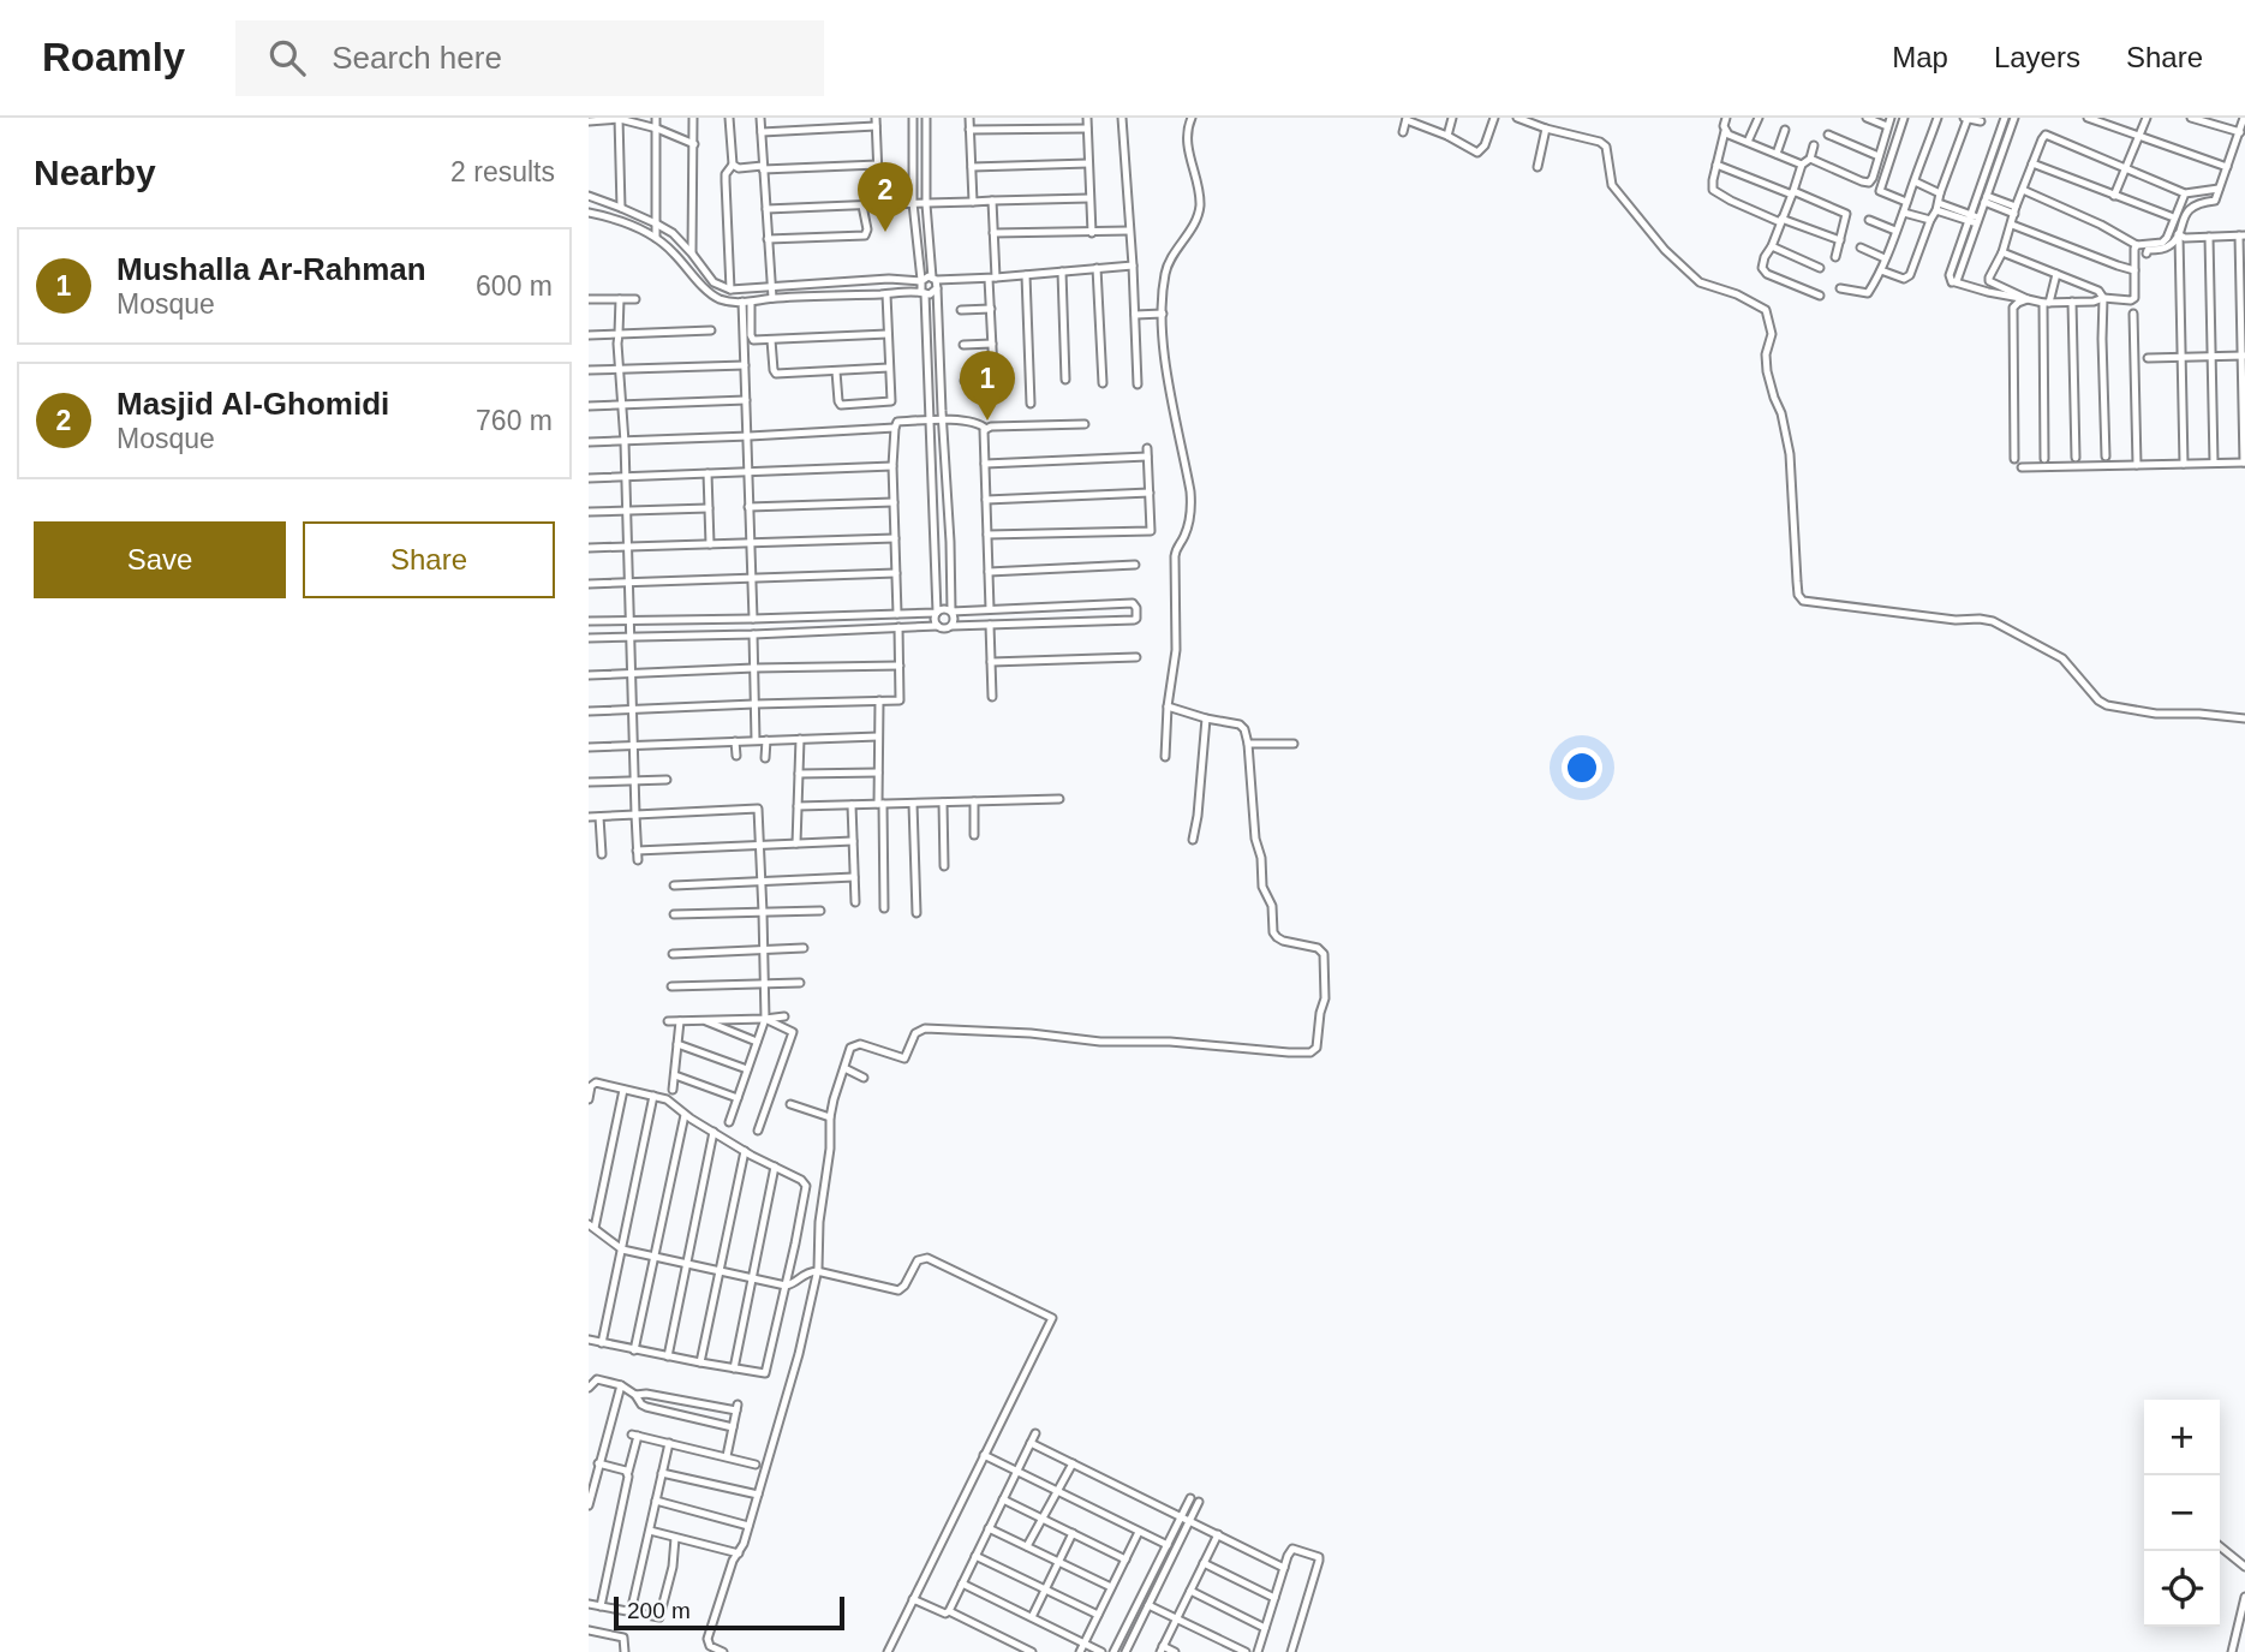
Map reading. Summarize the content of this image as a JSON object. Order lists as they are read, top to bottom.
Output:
{
  "scale_bar": "200 m",
  "page": {
    "header": "Roamly",
    "search": "Search here",
    "nav": ["Map", "Layers", "Share"],
    "heading": ["Nearby", "2 results"],
    "pins": ["2", "1"],
    "list": [
      {
        "mark": "1",
        "name": "Mushalla Ar-Rahman",
        "note": "Mosque",
        "value": "600 m"
      },
      {
        "mark": "2",
        "name": "Masjid Al-Ghomidi",
        "note": "Mosque",
        "value": "760 m"
      }
    ],
    "buttons": ["Save", "Share"],
    "map_buttons": ["+", "−"],
    "scale": "200 m"
  }
}
